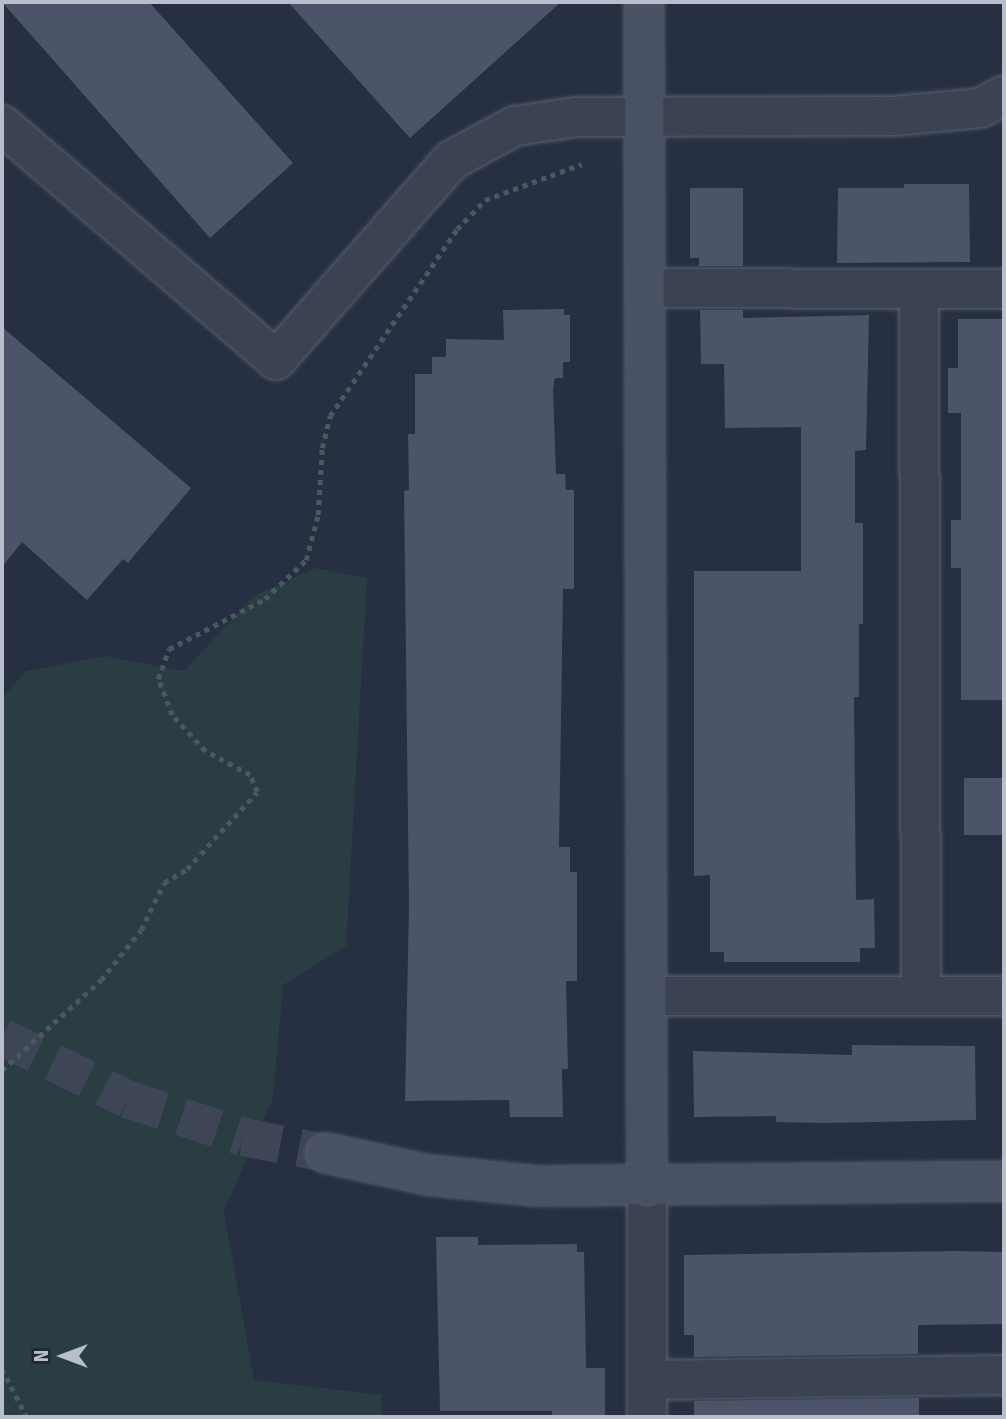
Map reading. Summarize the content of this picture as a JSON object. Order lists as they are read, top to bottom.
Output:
{
  "north": "left"
}
